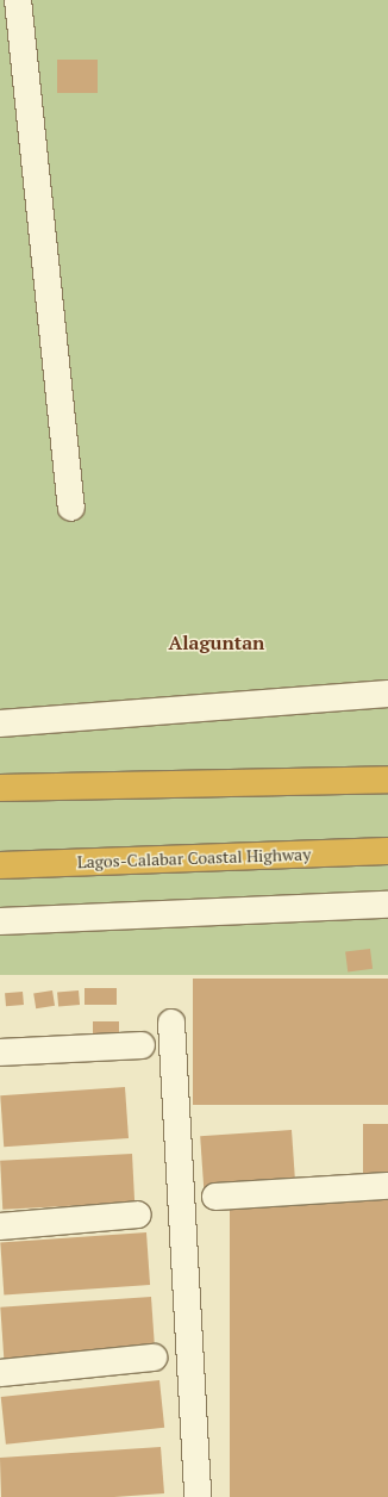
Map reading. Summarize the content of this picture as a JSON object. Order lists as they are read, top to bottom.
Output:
{
  "streets": {
    "highway": ["Lagos-Calabar Coastal Highway"]
  },
  "districts": ["Alaguntan"]
}
